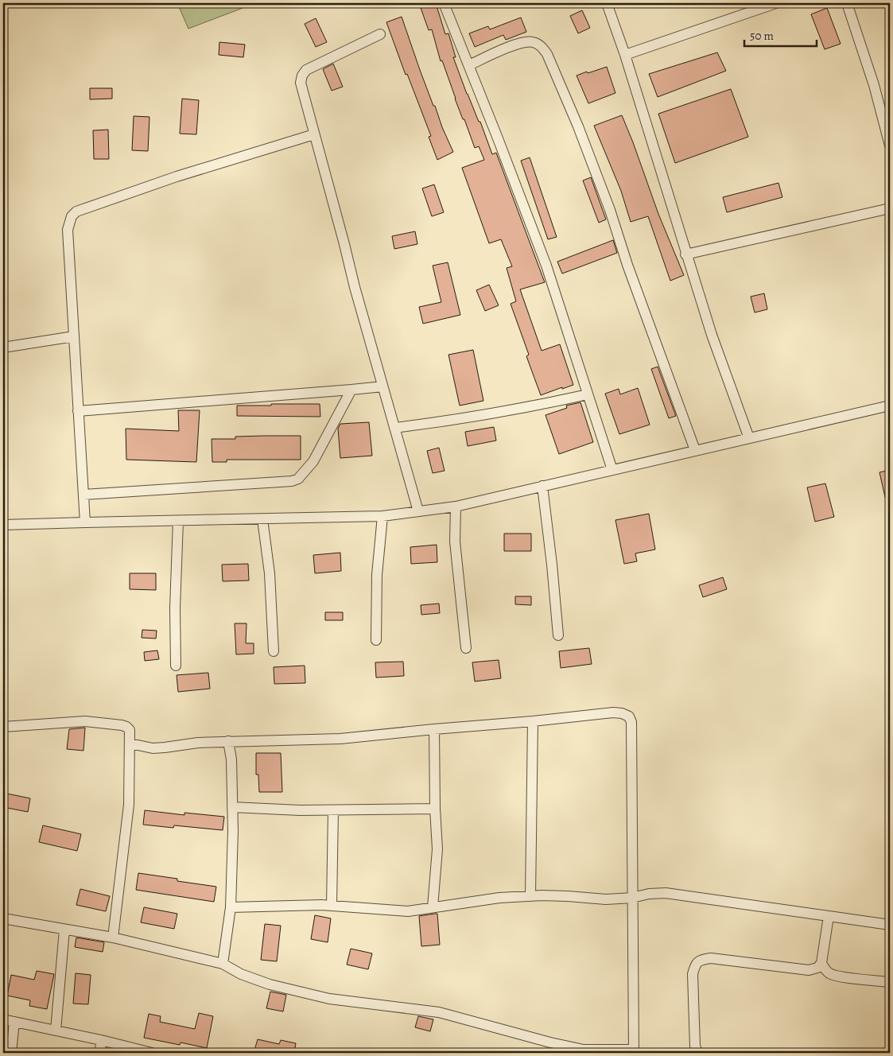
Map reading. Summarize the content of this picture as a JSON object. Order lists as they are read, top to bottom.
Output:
{
  "scale_bar": "50 m"
}
